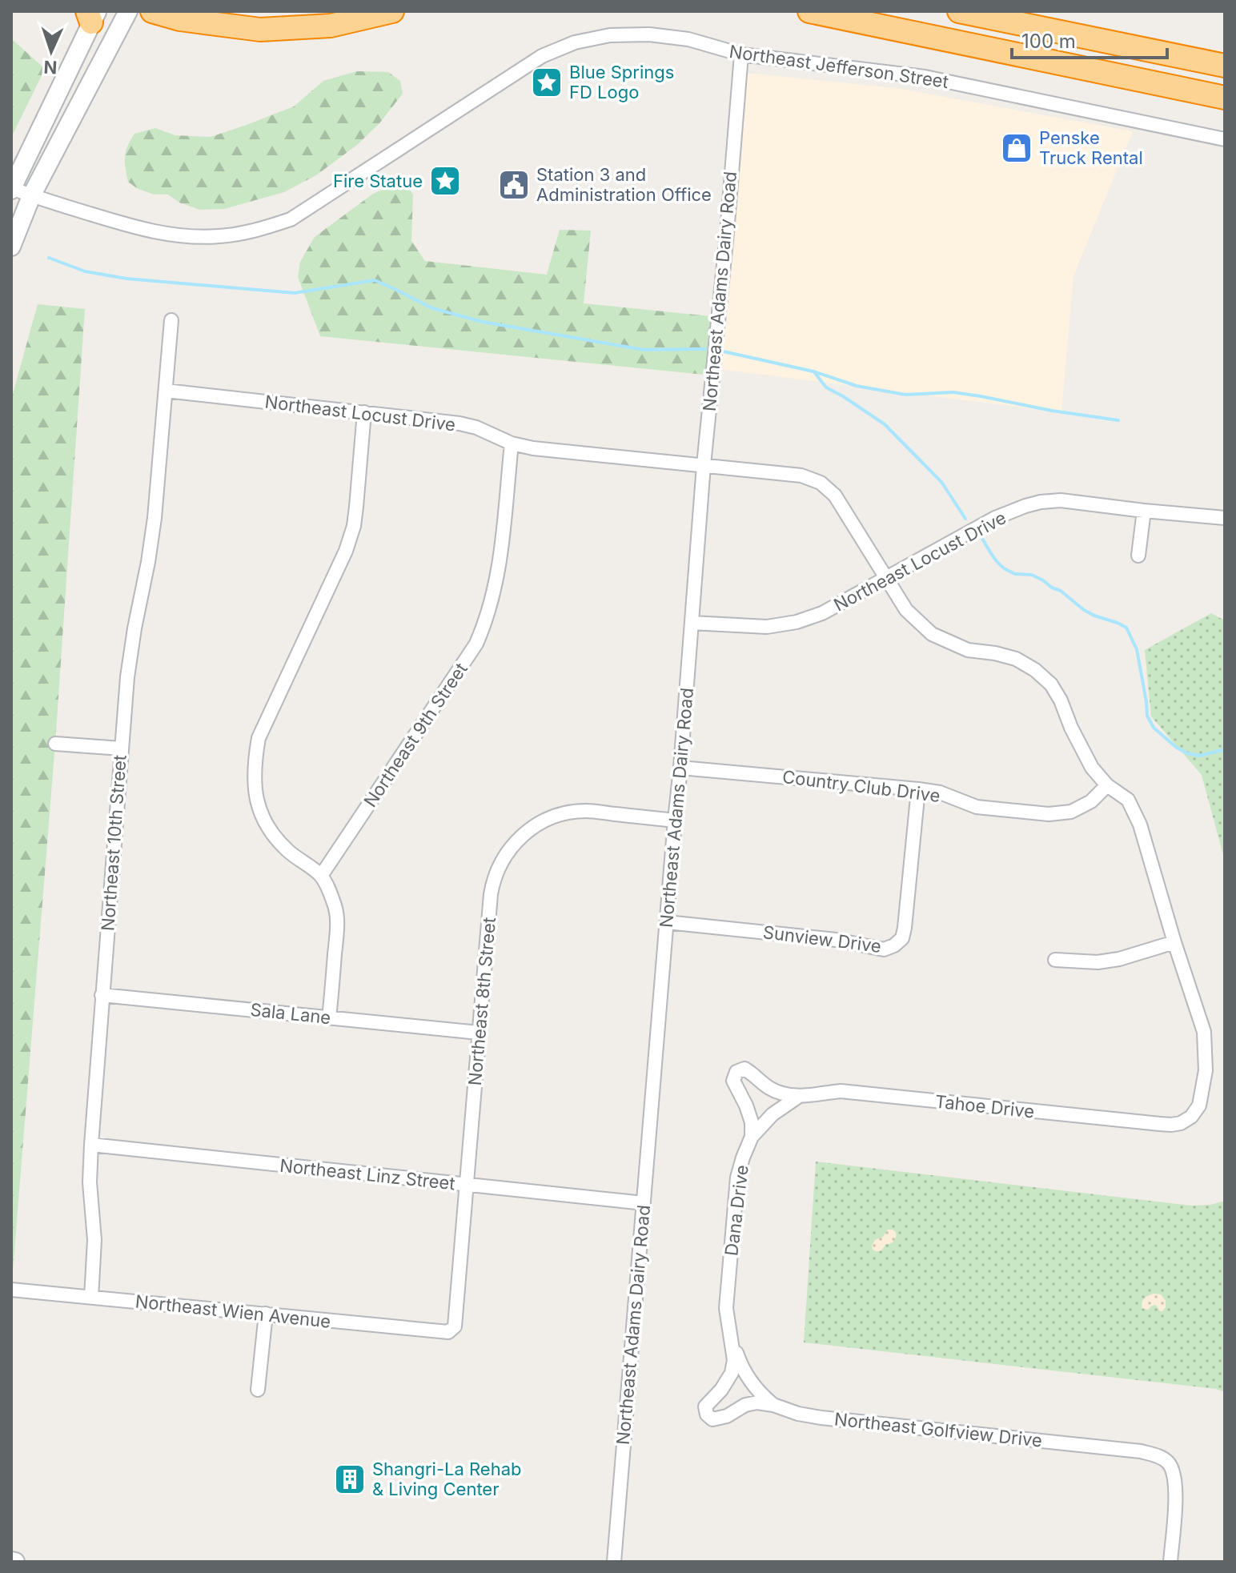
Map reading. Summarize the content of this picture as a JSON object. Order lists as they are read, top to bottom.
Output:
{
  "streets": {
    "street": [
      "Northeast Jefferson Street",
      "Northeast Adams Dairy Road",
      "Northeast Locust Drive",
      "Northeast 9th Street",
      "Country Club Drive",
      "Northeast 10th Street",
      "Sunview Drive",
      "Northeast 8th Street",
      "Sala Lane",
      "Tahoe Drive",
      "Northeast Linz Street",
      "Dana Drive",
      "Northeast Wien Avenue",
      "Northeast Golfview Drive"
    ]
  },
  "crossings": [
    ["Northeast Jefferson Street", "Northeast Adams Dairy Road"],
    ["Northeast Adams Dairy Road", "Northeast Locust Drive"],
    ["Northeast Adams Dairy Road", "Country Club Drive"],
    ["Northeast Adams Dairy Road", "Sunview Drive"],
    ["Northeast Adams Dairy Road", "Northeast 8th Street"],
    ["Northeast Adams Dairy Road", "Northeast Linz Street"],
    ["Northeast Locust Drive", "Northeast 9th Street"],
    ["Northeast Locust Drive", "Country Club Drive"],
    ["Northeast Locust Drive", "Northeast 10th Street"],
    ["Northeast Locust Drive", "Tahoe Drive"],
    ["Country Club Drive", "Sunview Drive"],
    ["Northeast 10th Street", "Sala Lane"],
    ["Northeast 10th Street", "Northeast Linz Street"],
    ["Northeast 10th Street", "Northeast Wien Avenue"],
    ["Northeast 8th Street", "Sala Lane"],
    ["Northeast 8th Street", "Northeast Linz Street"],
    ["Northeast 8th Street", "Northeast Wien Avenue"],
    ["Tahoe Drive", "Dana Drive"],
    ["Dana Drive", "Northeast Golfview Drive"]
  ],
  "places": {
    "place": ["Blue Springs FD Logo", "Fire Statue"],
    "shop": ["Penske Truck Rental"],
    "public building": ["Station 3 and Administration Office"],
    "building": ["Shangri-La Rehab & Living Center"]
  },
  "scale_bar": "100 m",
  "north": "bottom"
}
